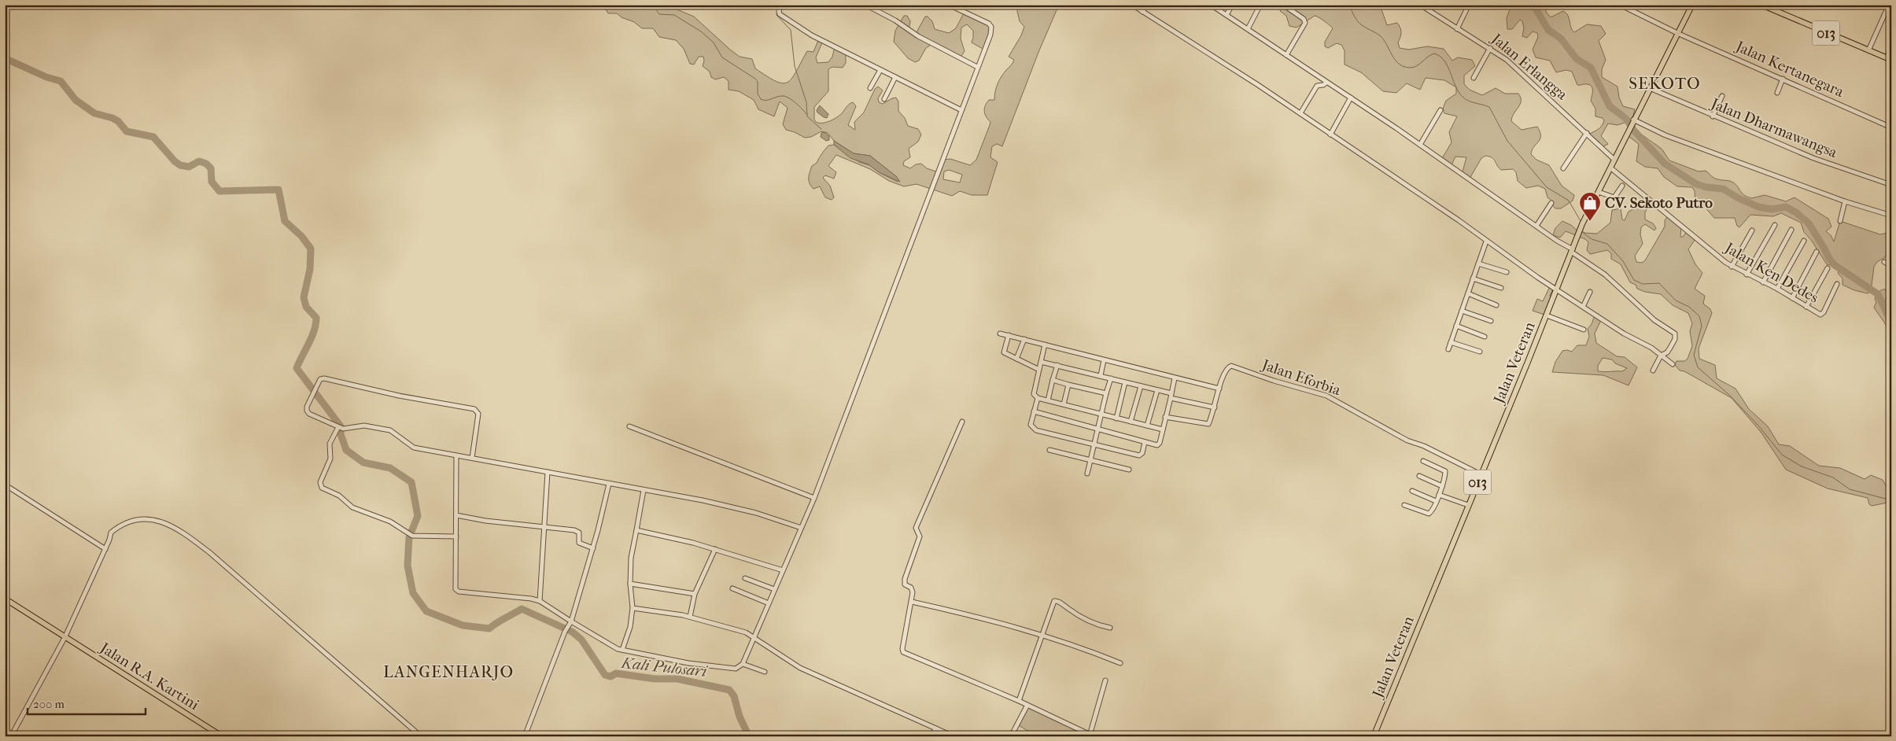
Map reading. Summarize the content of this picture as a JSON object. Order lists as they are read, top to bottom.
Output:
{
  "streets": {
    "main road": ["013", "Jalan Veteran", "Jalan R.A. Kartini"],
    "street": [
      "Jalan Erlangga",
      "Jalan Kertanegara",
      "Jalan Dharmawangsa",
      "Jalan Ken Dedes",
      "Jalan Eforbia"
    ]
  },
  "crossings": [
    ["Jalan Erlangga", "Jalan Veteran"],
    ["Jalan Kertanegara", "Jalan Veteran"],
    ["Jalan Dharmawangsa", "Jalan Veteran"],
    ["Jalan Ken Dedes", "Jalan Veteran"],
    ["Jalan Veteran", "Jalan Eforbia"]
  ],
  "districts": ["SEKOTO", "LANGENHARJO"],
  "water": ["Kali Pulosari"],
  "places": {
    "shop": ["CV. Sekoto Putro"]
  },
  "scale_bar": "200 m"
}
